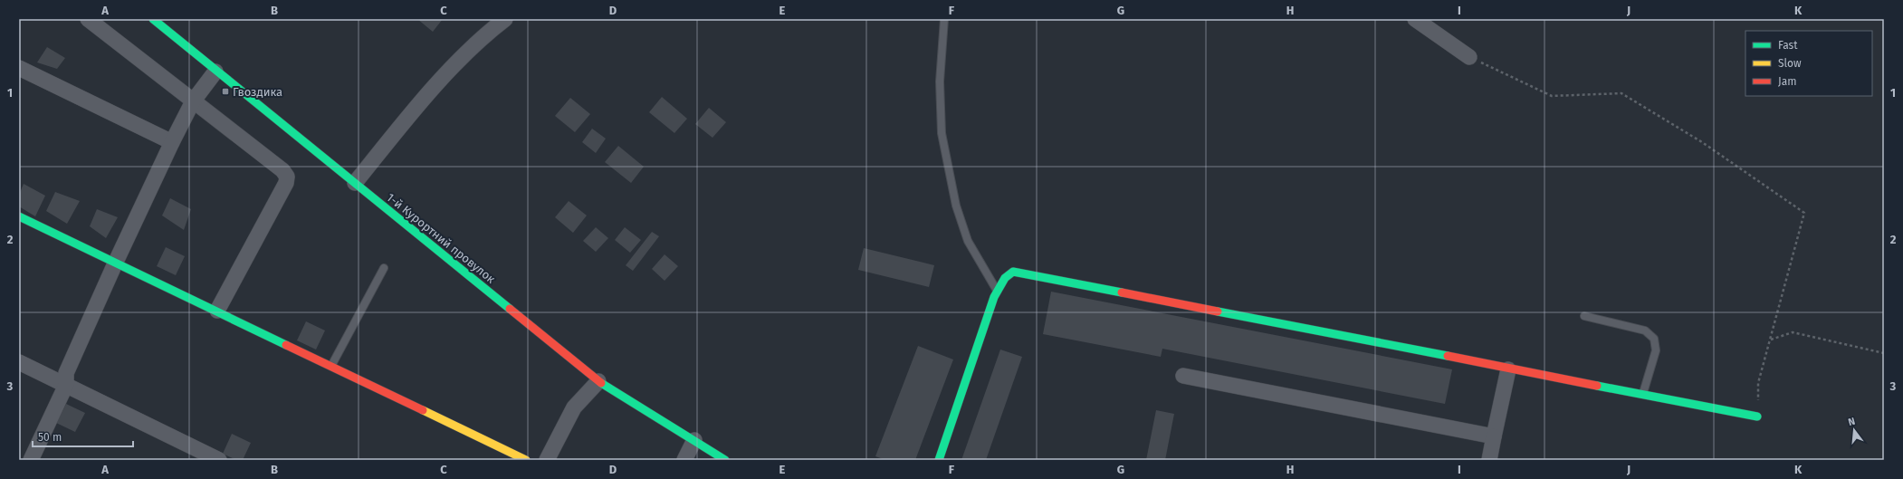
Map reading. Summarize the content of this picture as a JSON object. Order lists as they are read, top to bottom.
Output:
{
  "streets": {
    "street": ["1-й Курортний провулок"]
  },
  "places": {
    "transit": ["Гвоздика"]
  },
  "legend": ["Fast", "Slow", "Jam"],
  "scale_bar": "50 m",
  "north": "top",
  "grid": {
    "columns": [
      "A",
      "B",
      "C",
      "D",
      "E",
      "F",
      "G",
      "H",
      "I",
      "J",
      "K"
    ],
    "rows": ["1", "2", "3"]
  }
}
